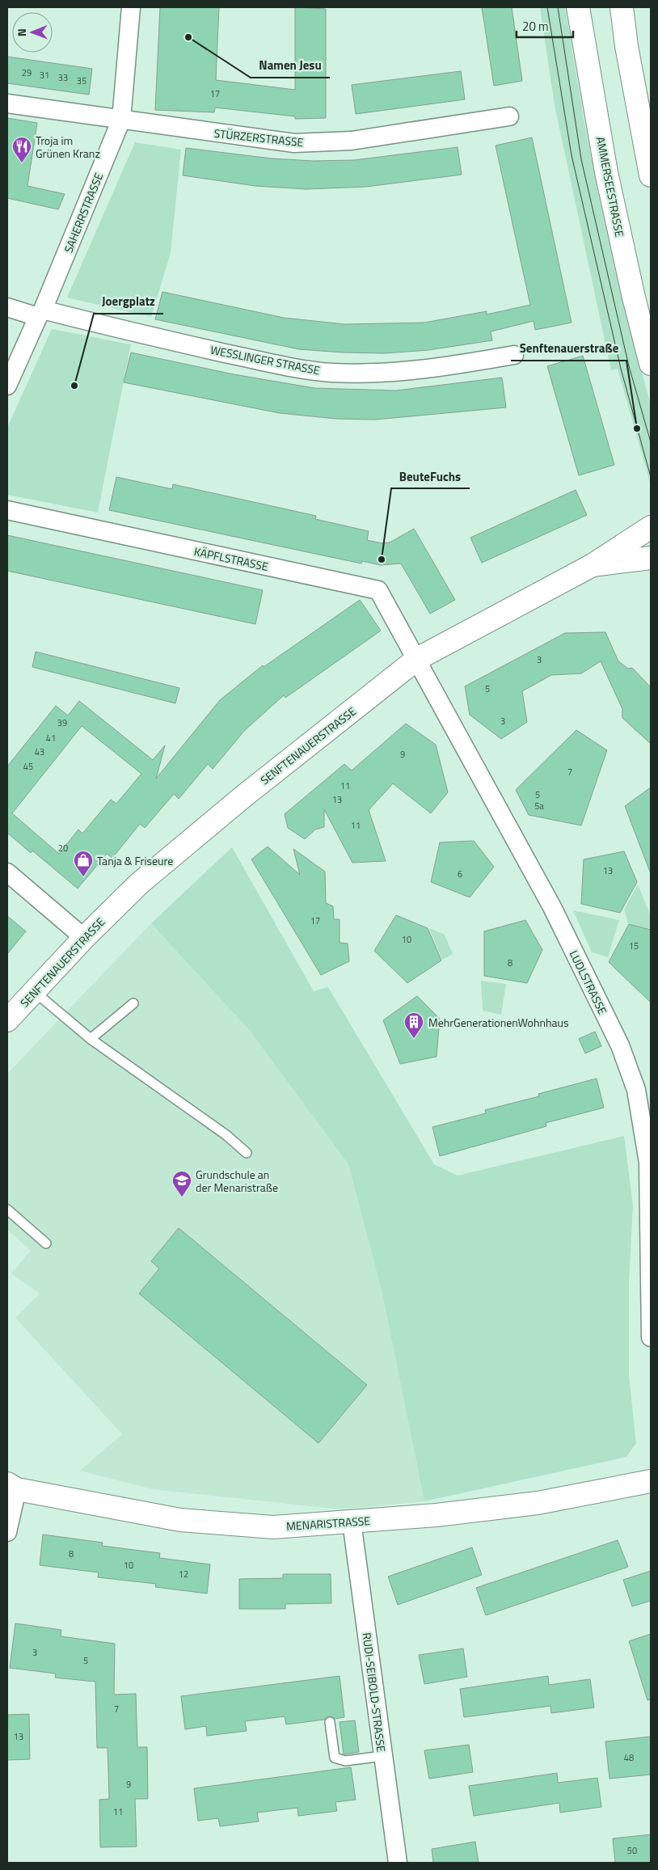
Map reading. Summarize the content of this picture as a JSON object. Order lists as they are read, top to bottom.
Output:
{
  "streets": {
    "main road": ["AMMERSEESTRASSE", "SENFTENAUERSTRASSE", "MENARISTRASSE"],
    "street": [
      "STÜRZERSTRASSE",
      "SAHERRSTRASSE",
      "WESSLINGER STRASSE",
      "KÄPFLSTRASSE",
      "LUDLSTRASSE",
      "RUDI-SEIBOLD-STRASSE"
    ]
  },
  "crossings": [
    ["STÜRZERSTRASSE", "SAHERRSTRASSE"],
    ["SAHERRSTRASSE", "WESSLINGER STRASSE"],
    ["KÄPFLSTRASSE", "SENFTENAUERSTRASSE"],
    ["KÄPFLSTRASSE", "LUDLSTRASSE"],
    ["SENFTENAUERSTRASSE", "LUDLSTRASSE"],
    ["MENARISTRASSE", "RUDI-SEIBOLD-STRASSE"]
  ],
  "places": {
    "other": [
      "Namen Jesu",
      "Joergplatz",
      "Senftenauerstraße",
      "BeuteFuchs"
    ],
    "restaurant": ["Troja im Grünen Kranz"],
    "shop": ["Tanja & Friseure"],
    "building": ["MehrGenerationenWohnhaus"],
    "school or university": ["Grundschule an der Menaristraße"]
  },
  "house_numbers": [
    "29",
    "31",
    "33",
    "35",
    "17",
    "3",
    "5",
    "3",
    "39",
    "41",
    "43",
    "9",
    "45",
    "7",
    "11",
    "5",
    "13",
    "5a",
    "11",
    "20",
    "13",
    "6",
    "17",
    "10",
    "15",
    "8",
    "8",
    "10",
    "12",
    "3",
    "5",
    "7",
    "13",
    "48",
    "9",
    "11",
    "50"
  ],
  "scale_bar": "20 m",
  "north": "left"
}
